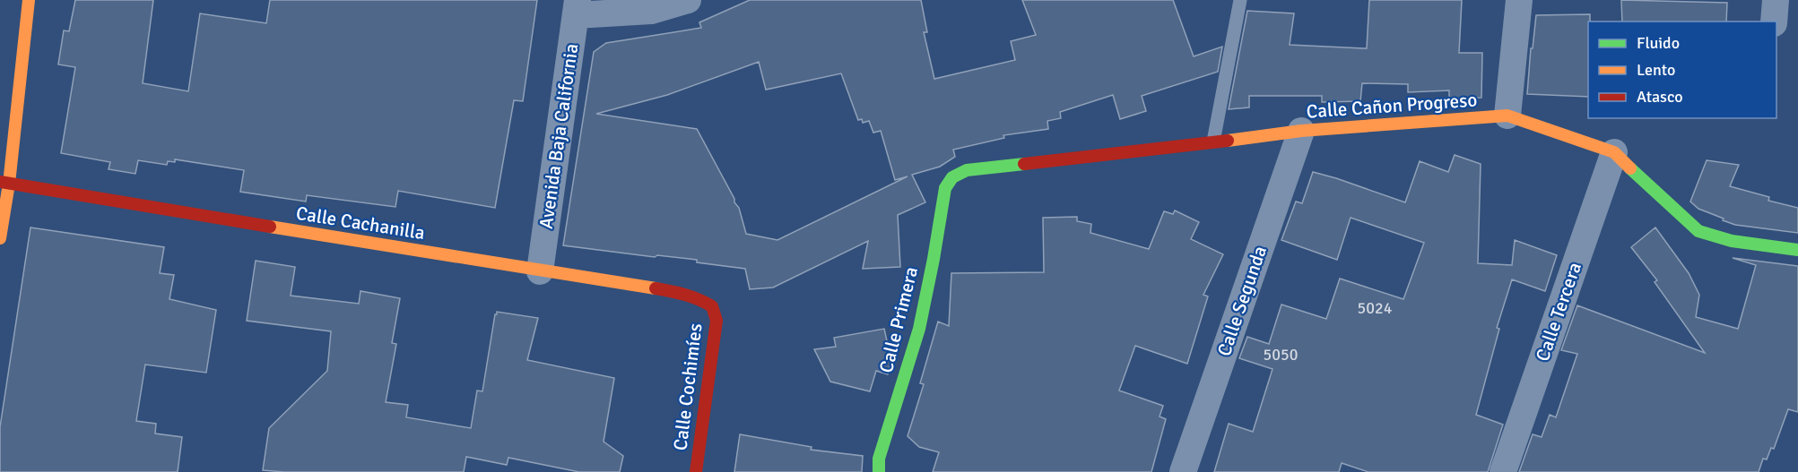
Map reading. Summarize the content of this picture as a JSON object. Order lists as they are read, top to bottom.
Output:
{
  "streets": {
    "street": [
      "Calle Cañon Progreso",
      "Avenida Baja California",
      "Calle Cachanilla",
      "Calle Segunda",
      "Calle Tercera",
      "Calle Primera",
      "Calle Cochimíes"
    ]
  },
  "crossings": [
    ["Calle Cañon Progreso", "Calle Segunda"],
    ["Calle Cañon Progreso", "Calle Tercera"],
    ["Calle Cañon Progreso", "Calle Primera"],
    ["Avenida Baja California", "Calle Cachanilla"],
    ["Calle Cachanilla", "Calle Cochimíes"]
  ],
  "house_numbers": ["5024", "5050"],
  "legend": ["Fluido", "Lento", "Atasco"]
}
